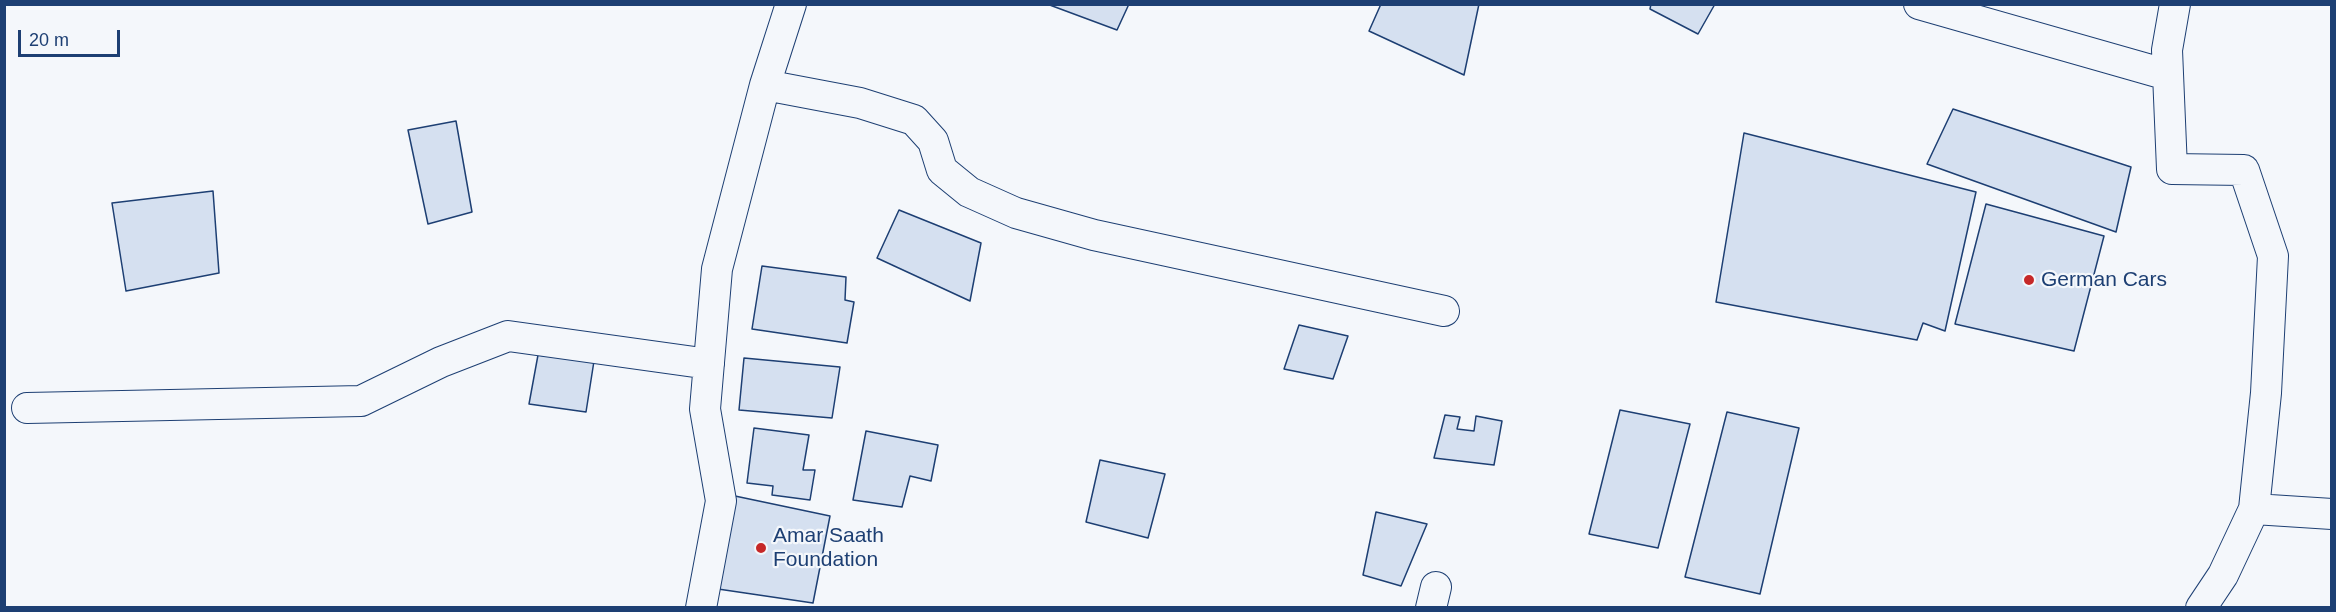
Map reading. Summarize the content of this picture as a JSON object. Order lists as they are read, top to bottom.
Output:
{
  "places": ["German Cars", "Amar Saath Foundation"],
  "scale_bar": "20 m"
}
